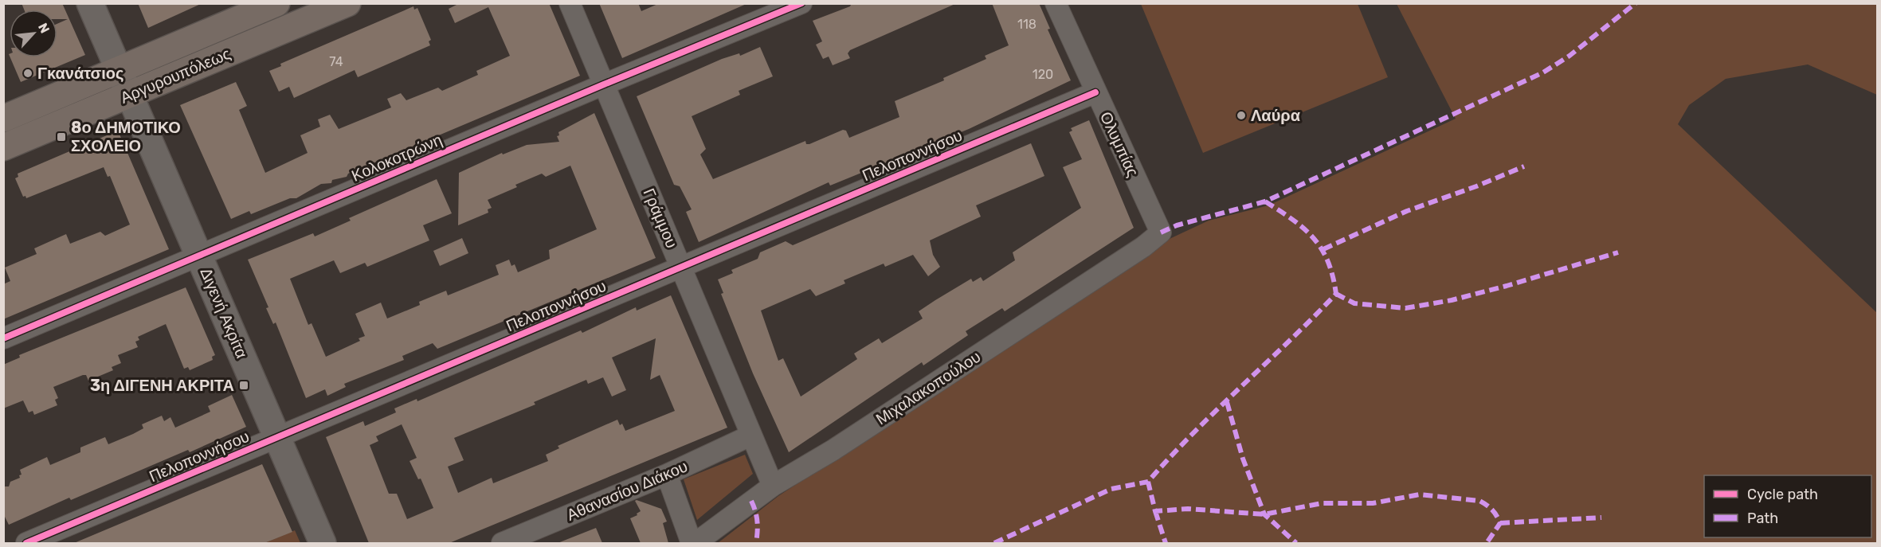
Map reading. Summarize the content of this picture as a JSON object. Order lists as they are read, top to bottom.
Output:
{
  "streets": {
    "main road": ["Αργυρουπόλεως"],
    "street": [
      "Ολυμπίας",
      "Πελοποννήσου",
      "Κολοκοτρώνη",
      "Γράμμου",
      "Διγενή Ακρίτα",
      "Μιχαλακοπούλου",
      "Αθανασίου Διάκου"
    ]
  },
  "crossings": [
    ["Αργυρουπόλεως", "Διγενή Ακρίτα"],
    ["Ολυμπίας", "Πελοποννήσου"],
    ["Ολυμπίας", "Μιχαλακοπούλου"],
    ["Πελοποννήσου", "Γράμμου"],
    ["Πελοποννήσου", "Διγενή Ακρίτα"],
    ["Κολοκοτρώνη", "Γράμμου"],
    ["Κολοκοτρώνη", "Διγενή Ακρίτα"],
    ["Γράμμου", "Μιχαλακοπούλου"],
    ["Γράμμου", "Αθανασίου Διάκου"]
  ],
  "places": {
    "other": ["Γκανάτσιος", "Λαύρα"],
    "transit": ["8ο ΔΗΜΟΤΙΚΟ ΣΧΟΛΕΙΟ", "3η ΔΙΓΕΝΗ ΑΚΡΙΤΑ"]
  },
  "house_numbers": ["118", "74", "120"],
  "legend": ["Cycle path", "Path"],
  "north": "top right"
}
